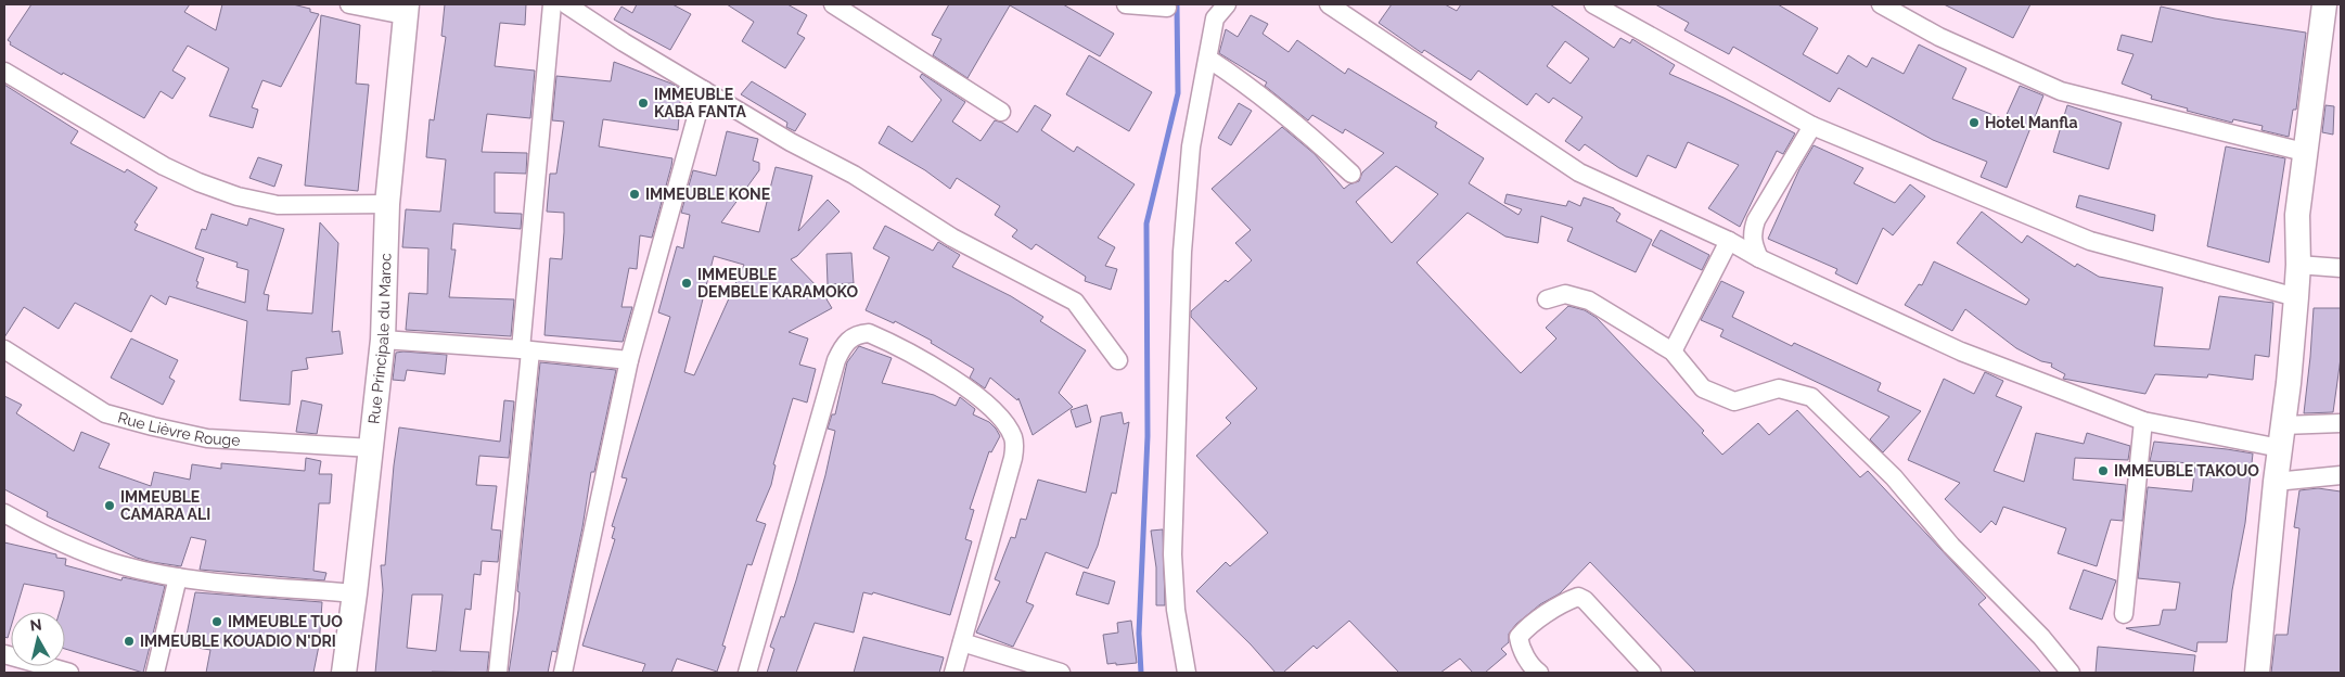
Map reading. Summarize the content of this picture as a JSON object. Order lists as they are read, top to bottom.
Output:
{
  "streets": {
    "street": ["Rue Principale du Maroc", "Rue Lièvre Rouge"]
  },
  "crossings": [
    ["Rue Principale du Maroc", "Rue Lièvre Rouge"]
  ],
  "places": [
    "IMMEUBLE KABA FANTA",
    "Hotel Manfla",
    "IMMEUBLE KONE",
    "IMMEUBLE DEMBELE KARAMOKO",
    "IMMEUBLE TAKOUO",
    "IMMEUBLE CAMARA ALI",
    "IMMEUBLE TUO",
    "IMMEUBLE KOUADIO N'DRI"
  ],
  "north": "top"
}
